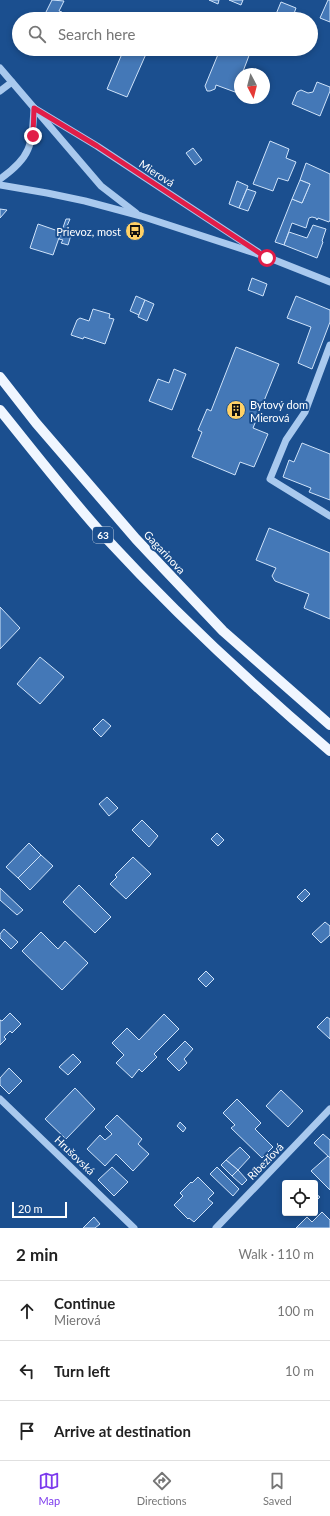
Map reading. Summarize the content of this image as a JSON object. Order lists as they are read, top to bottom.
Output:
{
  "streets": {
    "main road": ["63", "Gagarinova"],
    "street": ["Mierová", "Hrušovská", "Ríbezľová"]
  },
  "places": {
    "bus stop": ["Prievoz, most"],
    "building": ["Bytový dom Mierová"]
  },
  "scale_bar": "20 m",
  "north": "bottom",
  "page": {
    "search": "Search here",
    "scale": "20 m",
    "heading": ["2 min", "Walk · 110 m"],
    "list": [
      ["Continue", "Mierová", "100 m"],
      ["Turn left", "10 m"],
      "Arrive at destination"
    ],
    "nav": ["Map", "Directions", "Saved"]
  }
}
